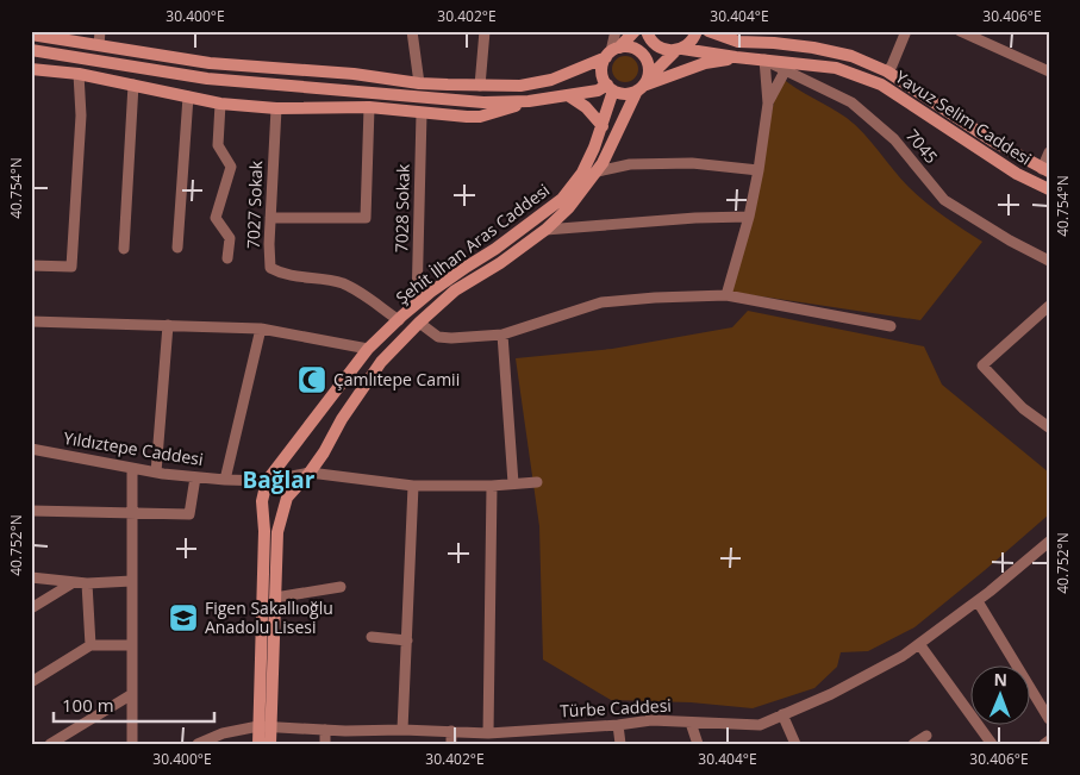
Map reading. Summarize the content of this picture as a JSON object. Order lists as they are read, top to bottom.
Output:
{
  "streets": {
    "main road": ["Yavuz Selim Caddesi", "Şehit İlhan Aras Caddesi"],
    "street": [
      "7045",
      "7027 Sokak",
      "7028 Sokak",
      "Yıldıztepe Caddesi",
      "Türbe Caddesi"
    ]
  },
  "crossings": [
    ["Yavuz Selim Caddesi", "7045"],
    ["Yavuz Selim Caddesi", "Şehit İlhan Aras Caddesi"],
    ["7027 Sokak", "Şehit İlhan Aras Caddesi"],
    ["7028 Sokak", "Şehit İlhan Aras Caddesi"],
    ["Şehit İlhan Aras Caddesi", "Yıldıztepe Caddesi"],
    ["Şehit İlhan Aras Caddesi", "Türbe Caddesi"]
  ],
  "districts": ["Bağlar"],
  "places": {
    "mosque": ["Çamlıtepe Camii"],
    "school or university": ["Figen Sakallıoğlu Anadolu Lisesi"]
  },
  "scale_bar": "100 m",
  "north": "top",
  "coordinates": [
    "30.400°E",
    "30.402°E",
    "30.404°E",
    "30.406°E",
    "40.754°N",
    "40.752°N"
  ]
}
